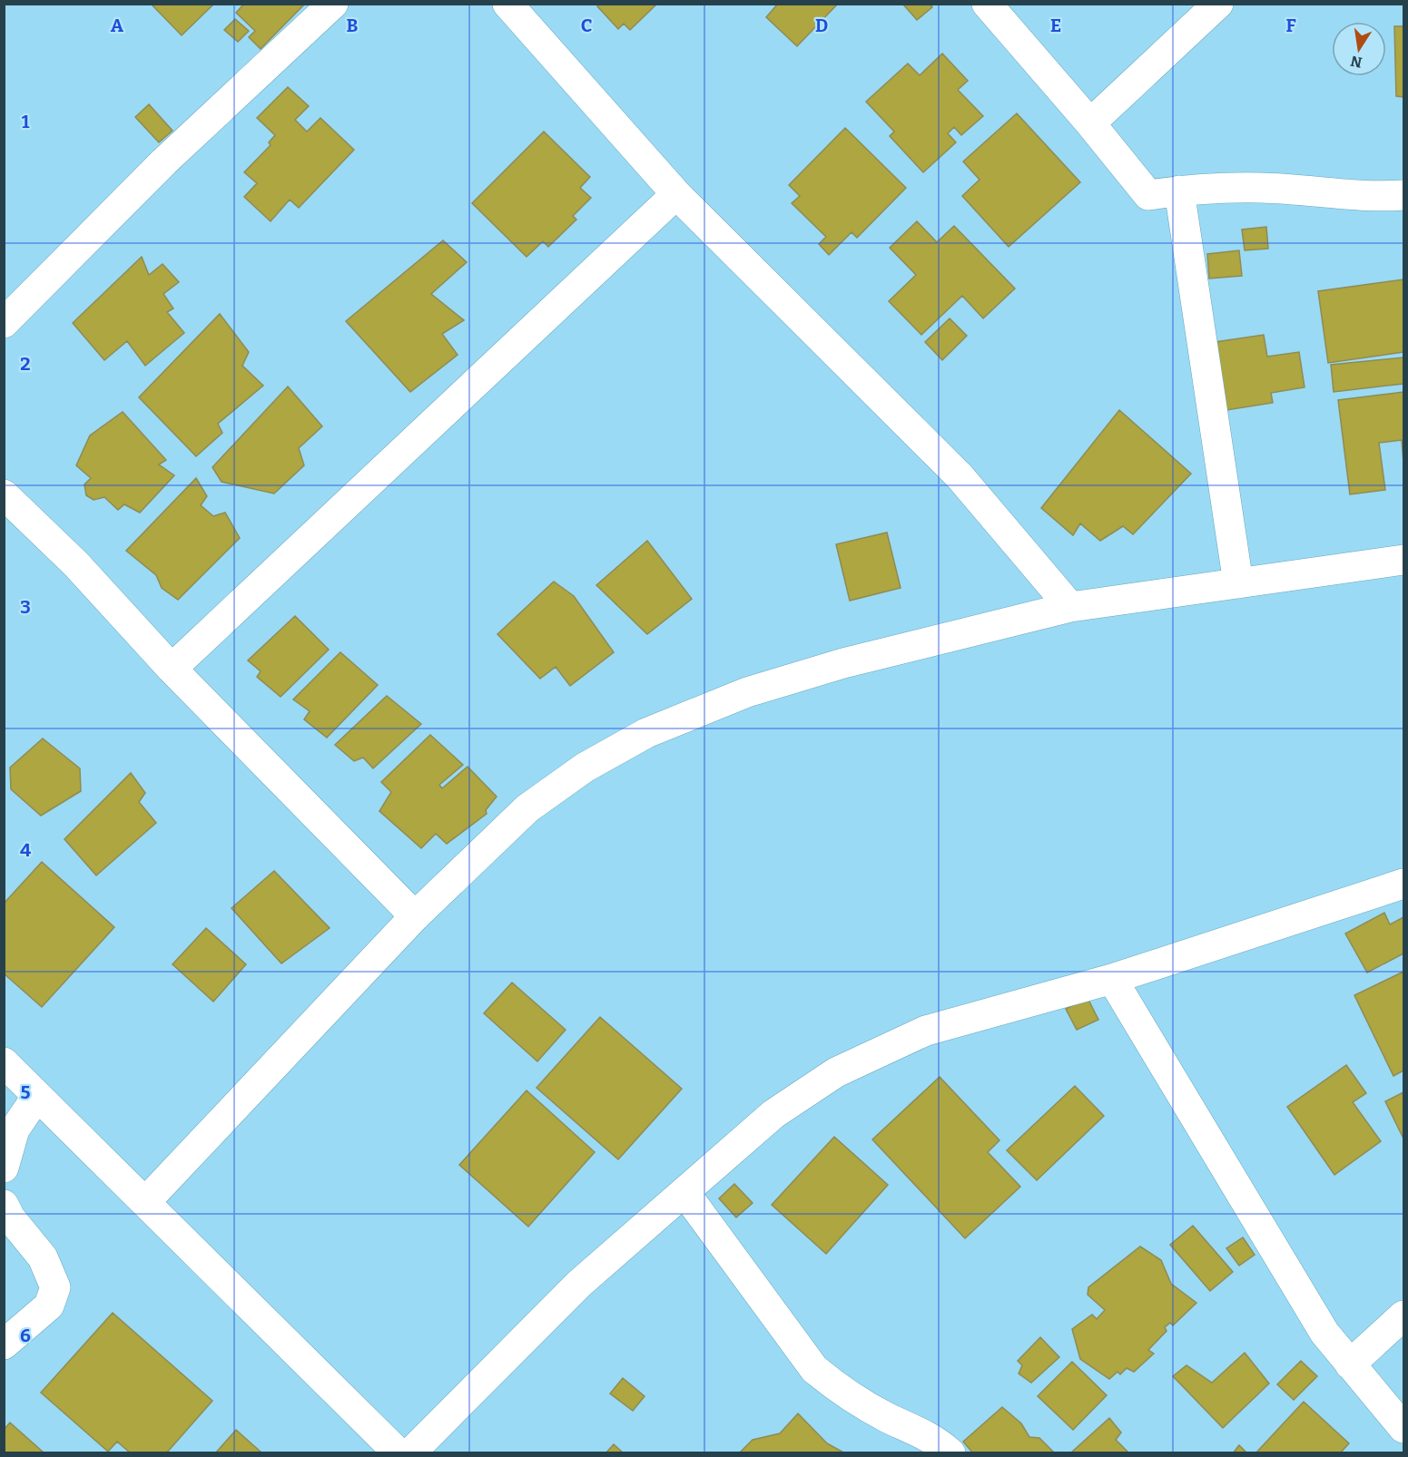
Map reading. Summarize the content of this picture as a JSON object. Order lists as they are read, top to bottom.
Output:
{
  "north": "bottom",
  "grid": {
    "columns": [
      "A",
      "B",
      "C",
      "D",
      "E",
      "F"
    ],
    "rows": [
      "1",
      "2",
      "3",
      "4",
      "5",
      "6"
    ]
  }
}
